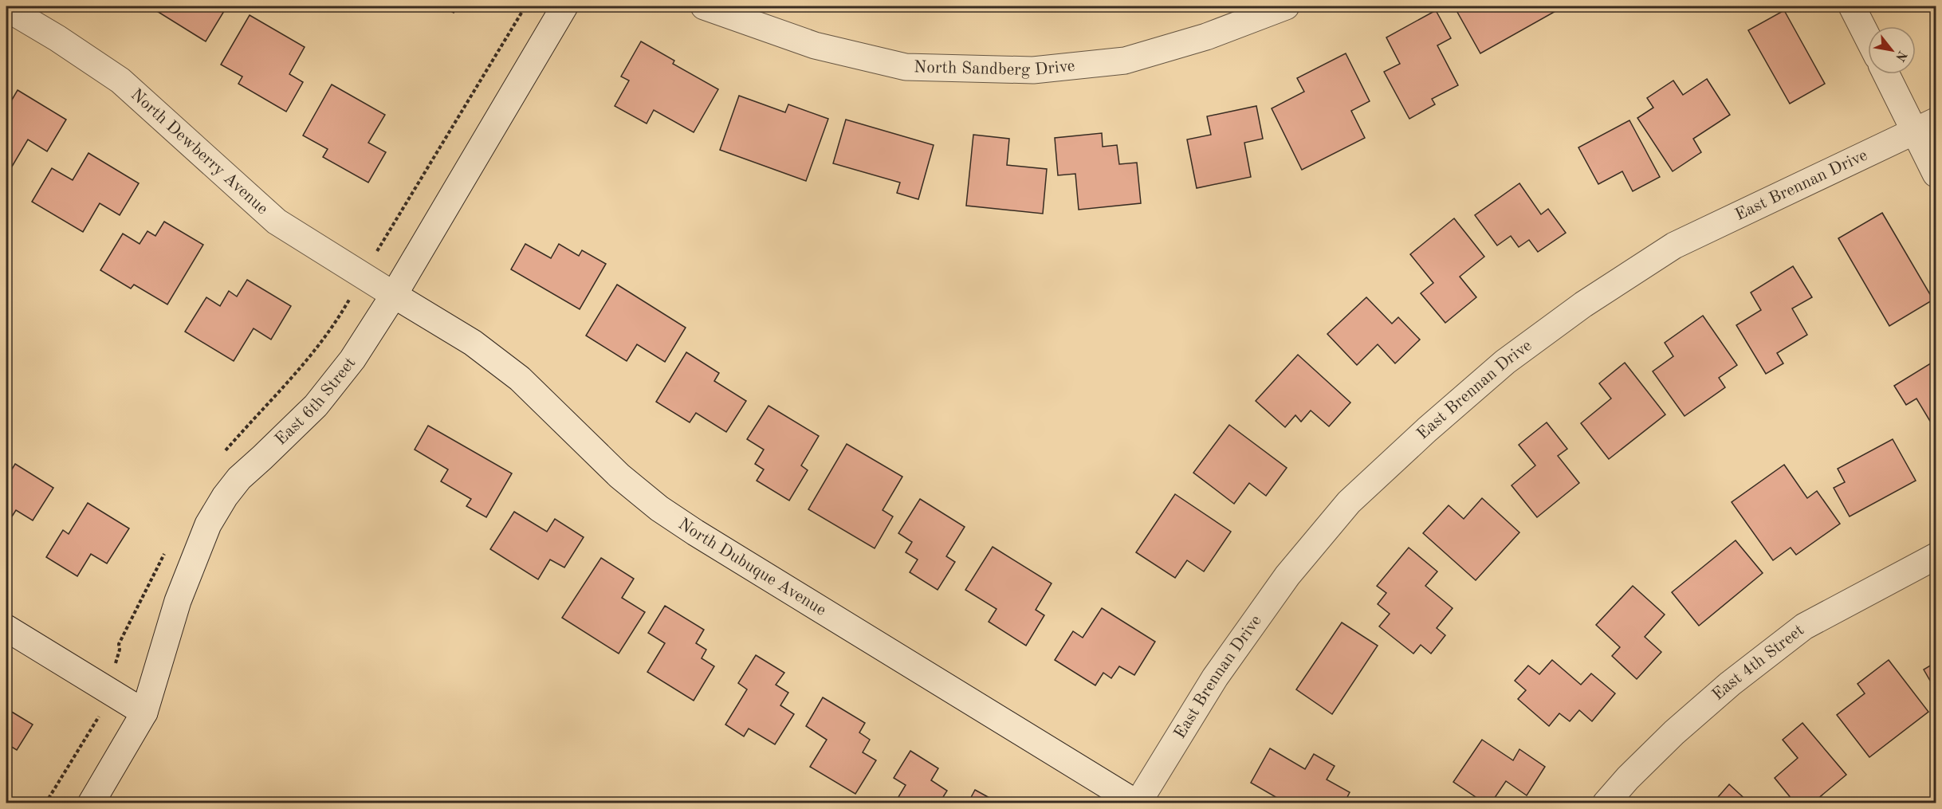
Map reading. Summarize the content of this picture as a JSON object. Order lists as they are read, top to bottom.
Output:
{
  "streets": {
    "street": [
      "North Sandberg Drive",
      "North Dewberry Avenue",
      "East Brennan Drive",
      "East 6th Street",
      "North Dubuque Avenue",
      "East 4th Street"
    ]
  },
  "crossings": [
    ["North Dewberry Avenue", "East 6th Street"],
    ["North Dewberry Avenue", "North Dubuque Avenue"],
    ["East Brennan Drive", "North Dubuque Avenue"],
    ["East 6th Street", "North Dubuque Avenue"]
  ],
  "north": "bottom right"
}
